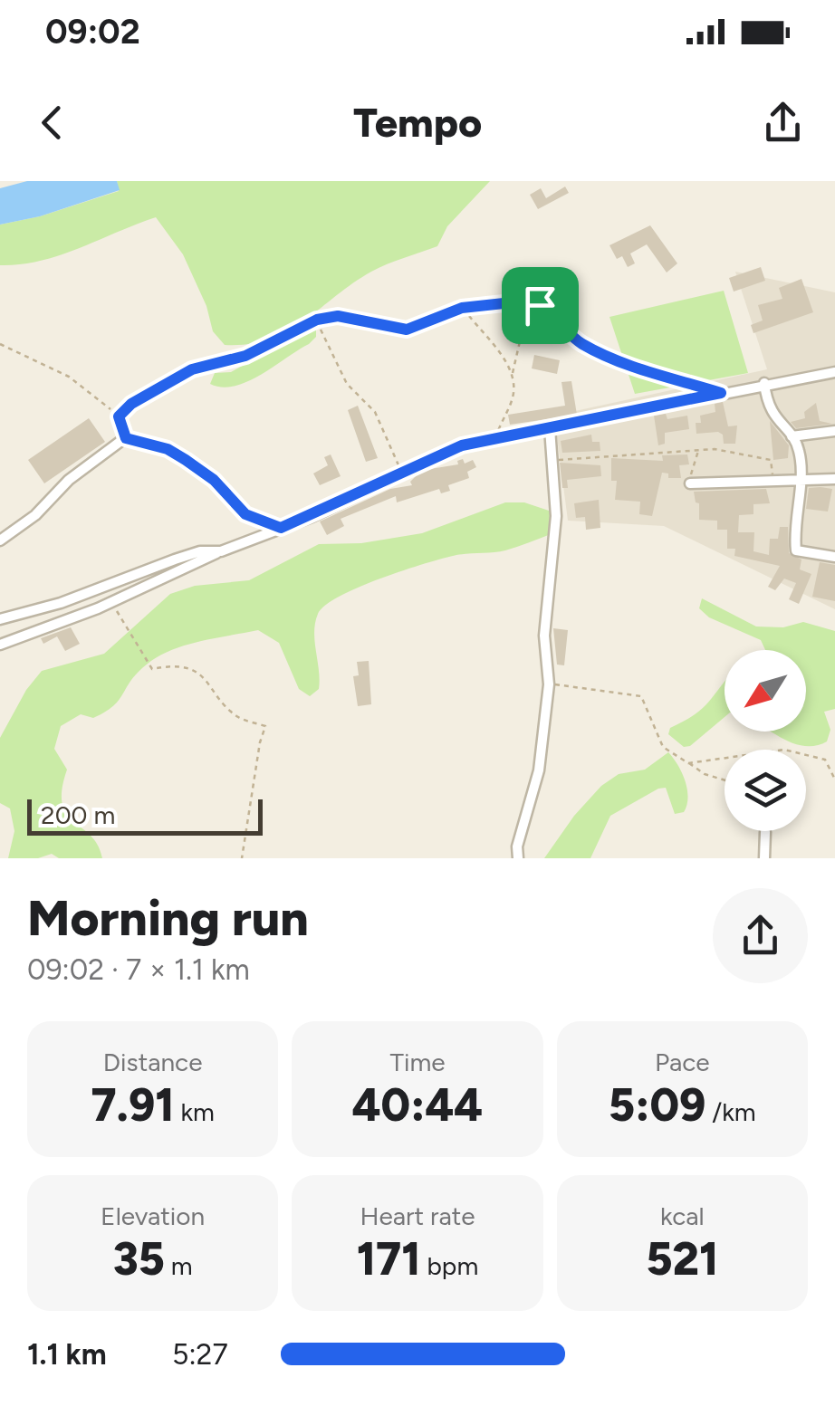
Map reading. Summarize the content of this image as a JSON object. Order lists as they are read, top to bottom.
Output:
{
  "scale_bar": "200 m",
  "north": "bottom left",
  "page": {
    "status": "09:02",
    "header": "Tempo",
    "scale": "200 m",
    "heading": ["Morning run", "09:02 · 7 × 1.1 km"],
    "stats": [
      ["Distance", "7.91 km"],
      ["Time", "40:44"],
      ["Pace", "5:09 /km"],
      ["Elevation", "35 m"],
      ["Heart rate", "171 bpm"],
      ["kcal", "521"]
    ],
    "list": [
      {
        "name": "1.1 km",
        "note": "5:27"
      }
    ]
  }
}
